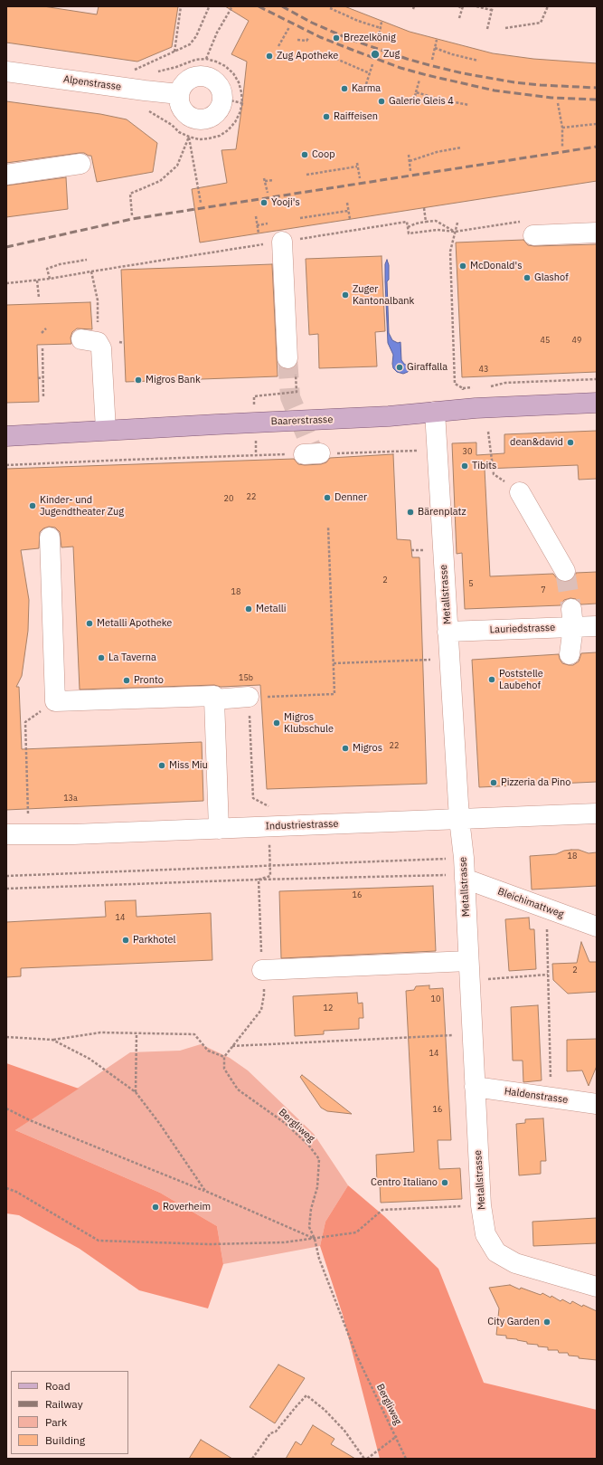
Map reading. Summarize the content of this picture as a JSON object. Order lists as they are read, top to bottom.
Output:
{
  "streets": {
    "main road": ["Baarerstrasse"],
    "street": [
      "Alpenstrasse",
      "Metallstrasse",
      "Lauriedstrasse",
      "Industriestrasse",
      "Bleichimattweg",
      "Haldenstrasse"
    ],
    "path": ["Bergliweg"]
  },
  "crossings": [
    ["Baarerstrasse", "Metallstrasse"],
    ["Metallstrasse", "Lauriedstrasse"],
    ["Metallstrasse", "Industriestrasse"],
    ["Metallstrasse", "Bleichimattweg"],
    ["Metallstrasse", "Haldenstrasse"]
  ],
  "places": [
    "Brezelkönig",
    "Zug",
    "Zug Apotheke",
    "Karma",
    "Galerie Gleis 4",
    "Raiffeisen",
    "Coop",
    "Yooji's",
    "McDonald's",
    "Glashof",
    "Zuger Kantonalbank",
    "Giraffalla",
    "Migros Bank",
    "dean&david",
    "Tibits",
    "Denner",
    "Kinder- und Jugendtheater Zug",
    "Bärenplatz",
    "Metalli",
    "Metalli Apotheke",
    "La Taverna",
    "Poststelle Laubehof",
    "Pronto",
    "Migros Klubschule",
    "Migros",
    "Miss Miu",
    "Pizzeria da Pino",
    "Parkhotel",
    "Centro Italiano",
    "Roverheim",
    "City Garden"
  ],
  "house_numbers": [
    "45",
    "49",
    "43",
    "30",
    "22",
    "20",
    "2",
    "5",
    "7",
    "18",
    "15b",
    "22",
    "13a",
    "18",
    "16",
    "14",
    "2",
    "10",
    "12",
    "14",
    "16"
  ],
  "legend": [
    "Road",
    "Railway",
    "Park",
    "Building"
  ]
}
